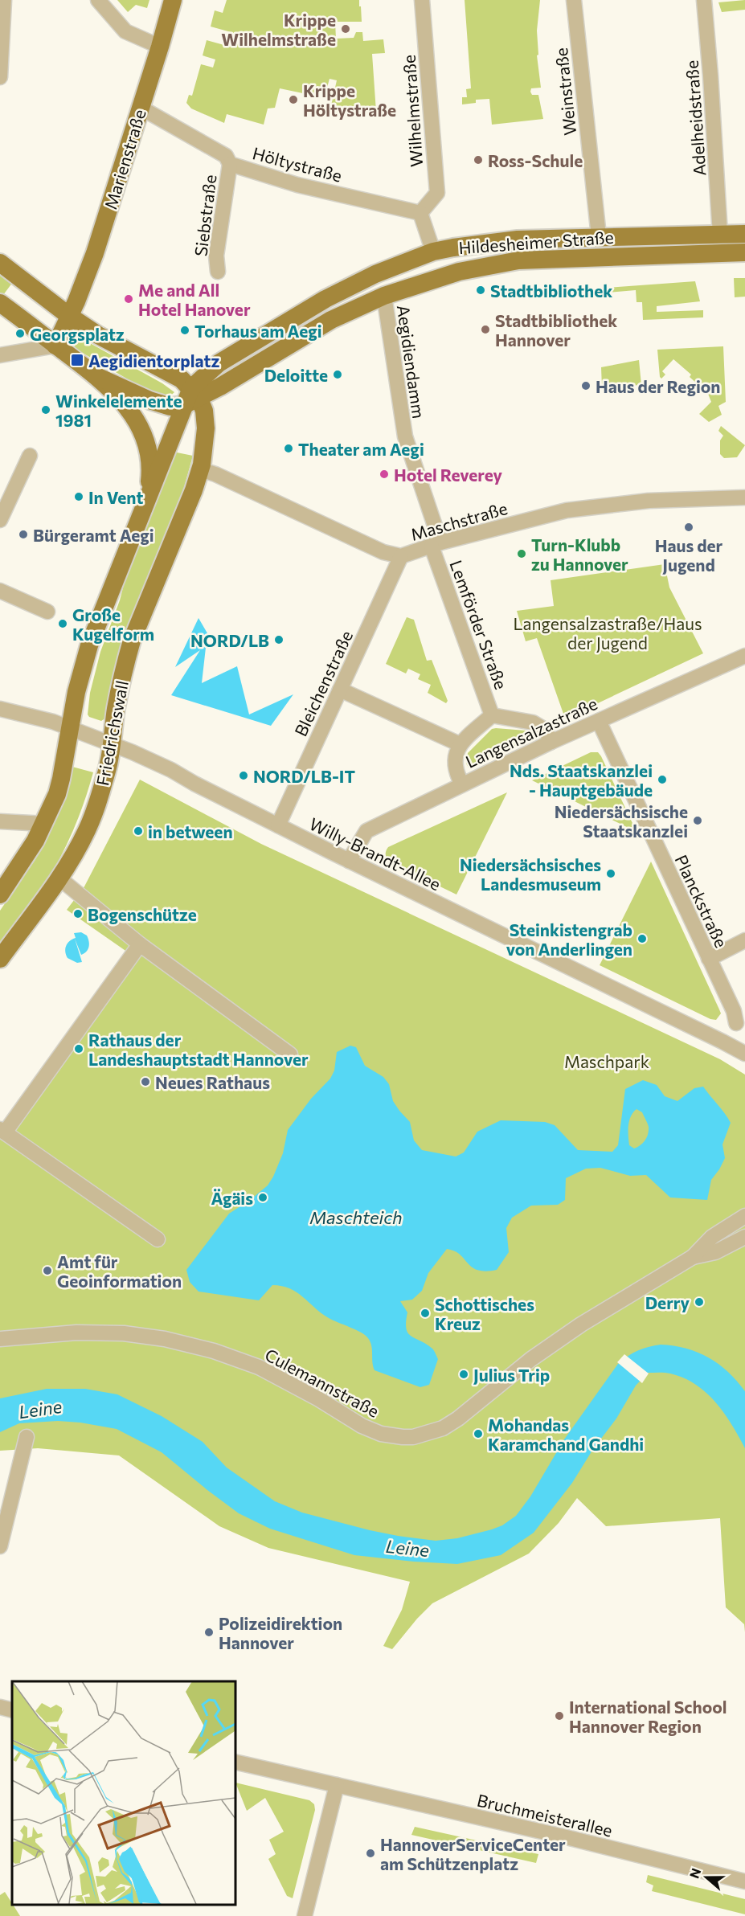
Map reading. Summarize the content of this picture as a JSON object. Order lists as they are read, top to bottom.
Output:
{
  "streets": {
    "main road": ["Marienstraße", "Hildesheimer Straße", "Friedrichswall"],
    "street": [
      "Weinstraße",
      "Wilhelmstraße",
      "Adelheidstraße",
      "Höltystraße",
      "Siebstraße",
      "Aegidiendamm",
      "Maschstraße",
      "Lemförder Straße",
      "Bleichenstraße",
      "Langensalzastraße",
      "Willy-Brandt-Allee",
      "Planckstraße",
      "Culemannstraße",
      "Bruchmeisterallee"
    ]
  },
  "crossings": [
    ["Weinstraße", "Hildesheimer Straße"],
    ["Wilhelmstraße", "Höltystraße"],
    ["Adelheidstraße", "Hildesheimer Straße"],
    ["Marienstraße", "Höltystraße"],
    ["Höltystraße", "Siebstraße"],
    ["Hildesheimer Straße", "Aegidiendamm"],
    ["Aegidiendamm", "Maschstraße"],
    ["Aegidiendamm", "Lemförder Straße"],
    ["Maschstraße", "Lemförder Straße"],
    ["Maschstraße", "Bleichenstraße"],
    ["Maschstraße", "Friedrichswall"],
    ["Lemförder Straße", "Langensalzastraße"],
    ["Bleichenstraße", "Willy-Brandt-Allee"],
    ["Langensalzastraße", "Willy-Brandt-Allee"],
    ["Langensalzastraße", "Planckstraße"],
    ["Friedrichswall", "Willy-Brandt-Allee"],
    ["Willy-Brandt-Allee", "Planckstraße"]
  ],
  "water": ["Maschteich", "Leine"],
  "parks": ["Langensalzastraße/Haus der Jugend", "Maschpark"],
  "places": {
    "other": [
      "Krippe Wilhelmstraße",
      "Krippe Höltystraße",
      "Ross-Schule",
      "Stadtbibliothek",
      "Me and All Hotel Hanover",
      "Stadtbibliothek Hannover",
      "Torhaus am Aegi",
      "Georgsplatz",
      "Deloitte",
      "Haus der Region",
      "Winkelelemente 1981",
      "Theater am Aegi",
      "Hotel Reverey",
      "In Vent",
      "Haus der Jugend",
      "Bürgeramt Aegi",
      "Turn-Klubb zu Hannover",
      "Große Kugelform",
      "NORD/LB",
      "NORD/LB-IT",
      "Nds. Staatskanzlei - Hauptgebäude",
      "Niedersächsische Staatskanzlei",
      "in between",
      "Niedersächsisches Landesmuseum",
      "Bogenschütze",
      "Steinkistengrab von Anderlingen",
      "Rathaus der Landeshauptstadt Hannover",
      "Neues Rathaus",
      "Ägäis",
      "Amt für Geoinformation",
      "Derry",
      "Schottisches Kreuz",
      "Julius Trip",
      "Mohandas Karamchand Gandhi",
      "Polizeidirektion Hannover",
      "International School Hannover Region",
      "HannoverServiceCenter am Schützenplatz"
    ],
    "transit": ["Aegidientorplatz"]
  },
  "north": "left"
}
